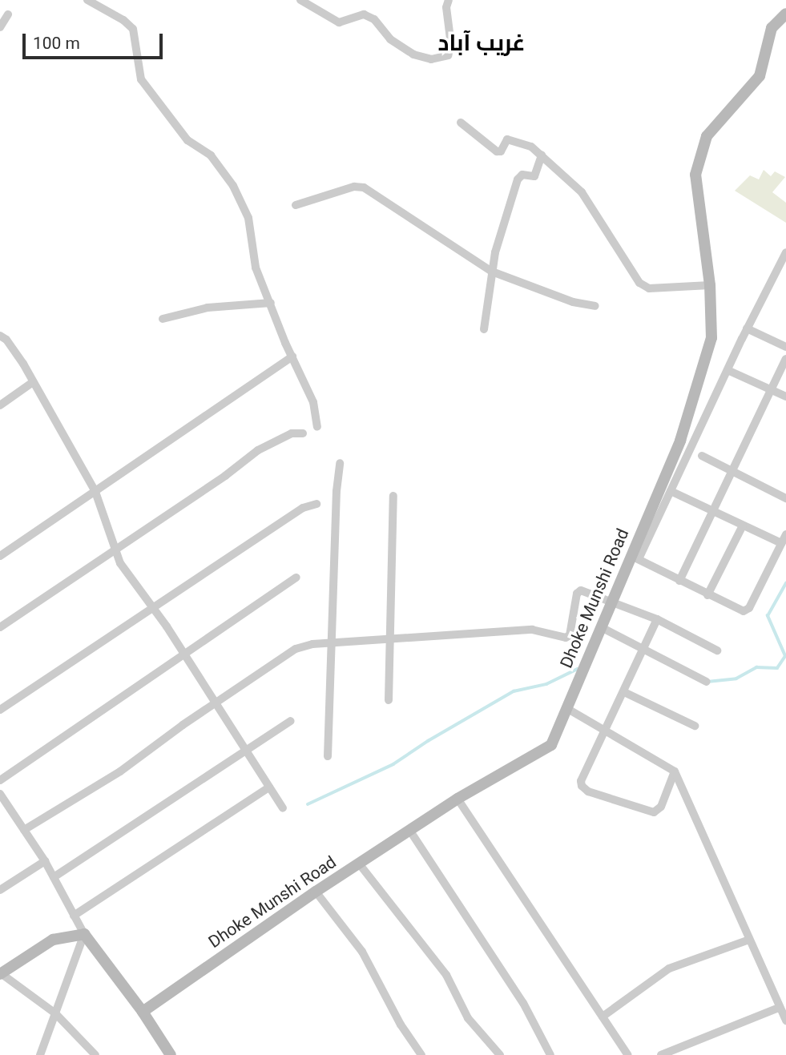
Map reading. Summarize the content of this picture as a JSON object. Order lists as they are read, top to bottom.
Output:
{
  "streets": {
    "street": ["Dhoke Munshi Road"]
  },
  "districts": ["غریب آباد"],
  "scale_bar": "100 m"
}
